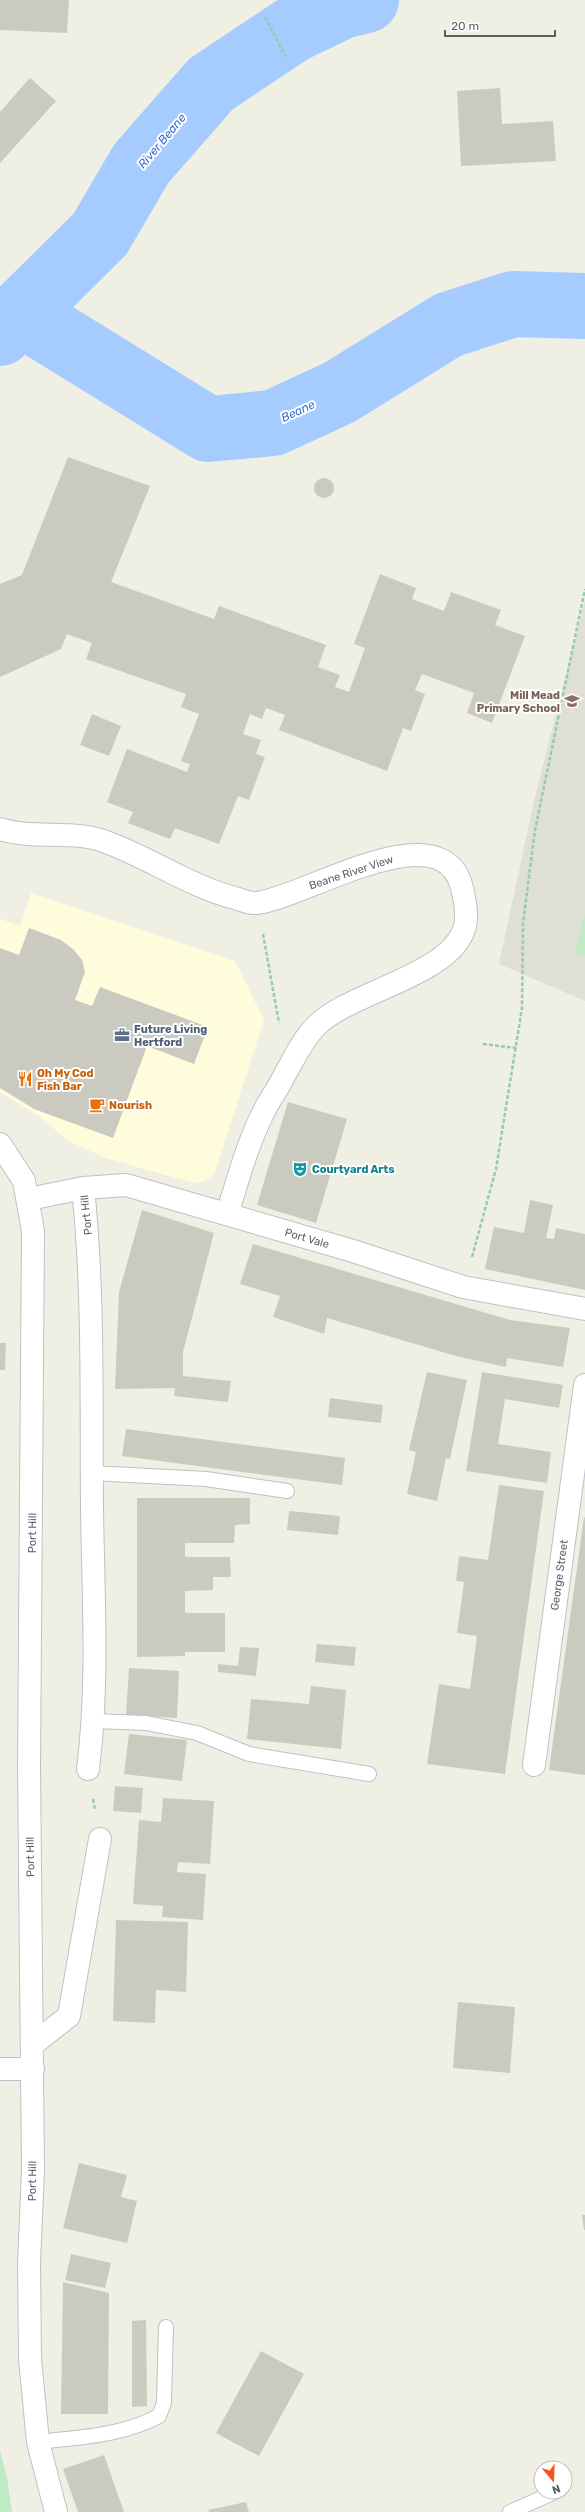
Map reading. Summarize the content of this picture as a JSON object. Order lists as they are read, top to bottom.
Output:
{
  "streets": {
    "street": [
      "Beane River View",
      "Port Hill",
      "Port Vale",
      "George Street"
    ]
  },
  "crossings": [
    ["Beane River View", "Port Vale"],
    ["Port Hill", "Port Vale"]
  ],
  "water": ["River Beane", "Beane"],
  "places": {
    "school or university": ["Mill Mead Primary School"],
    "office": ["Future Living Hertford"],
    "restaurant": ["Oh My Cod Fish Bar"],
    "cafe": ["Nourish"],
    "theatre": ["Courtyard Arts"]
  },
  "scale_bar": "20 m",
  "north": "bottom"
}
